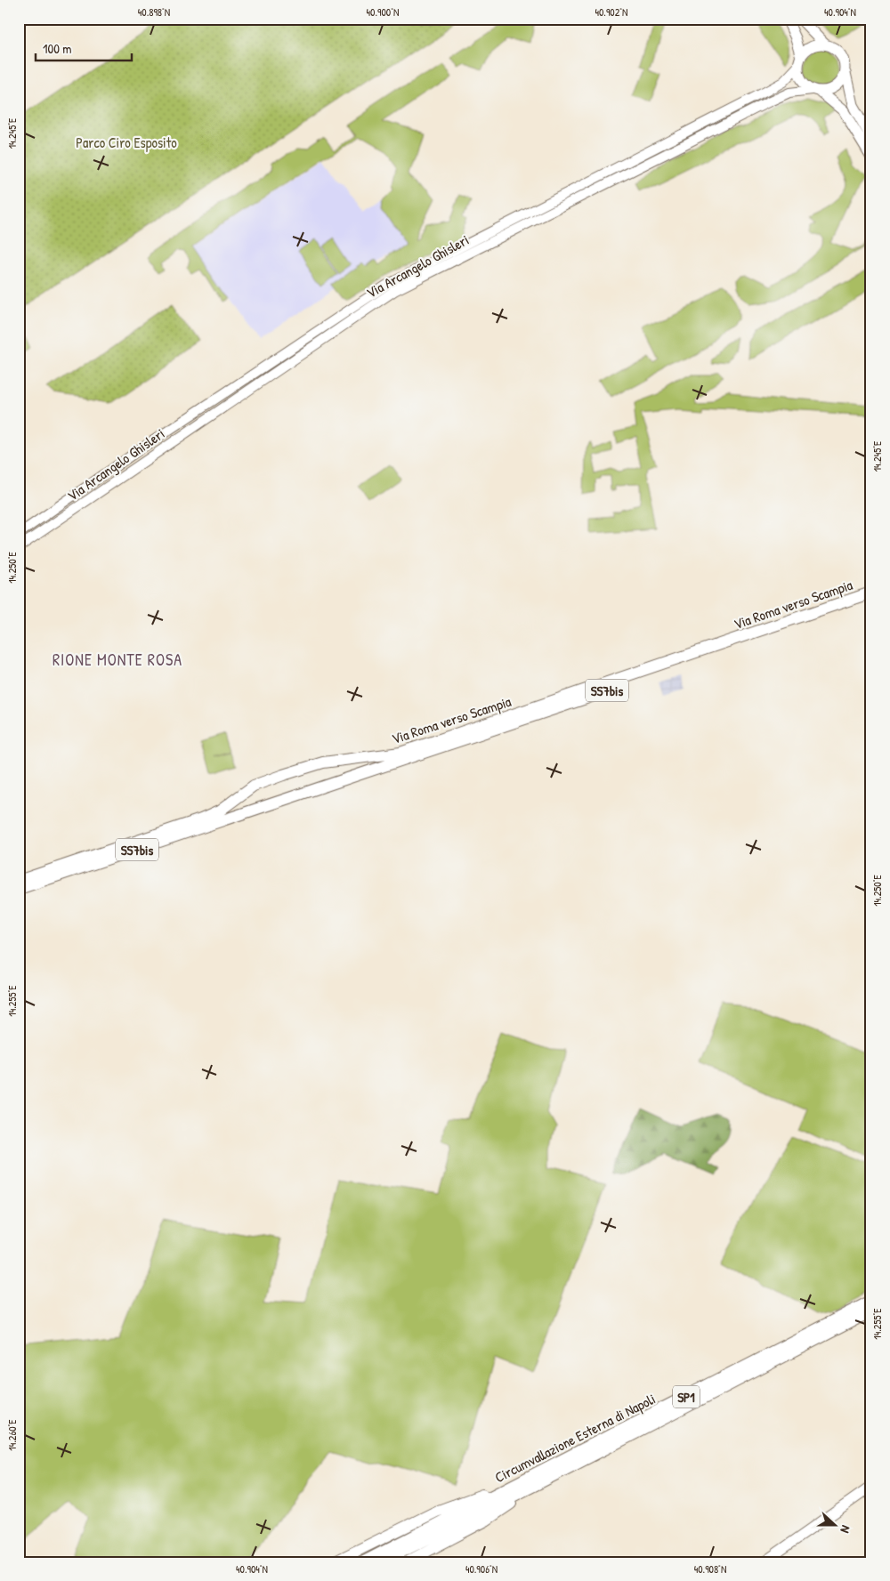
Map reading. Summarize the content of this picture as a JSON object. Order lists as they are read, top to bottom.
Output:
{
  "streets": {
    "main road": [
      "Via Roma verso Scampia",
      "SS7bis",
      "SP1",
      "Circumvallazione Esterna di Napoli"
    ],
    "street": ["Via Arcangelo Ghisleri"]
  },
  "districts": ["RIONE MONTE ROSA"],
  "parks": ["Parco Ciro Esposito"],
  "scale_bar": "100 m",
  "north": "right",
  "coordinates": [
    "40.898°N",
    "40.900°N",
    "40.902°N",
    "40.904°N",
    "14.245°E",
    "14.250°E",
    "14.255°E",
    "14.260°E",
    "40.906°N",
    "40.908°N"
  ]
}
